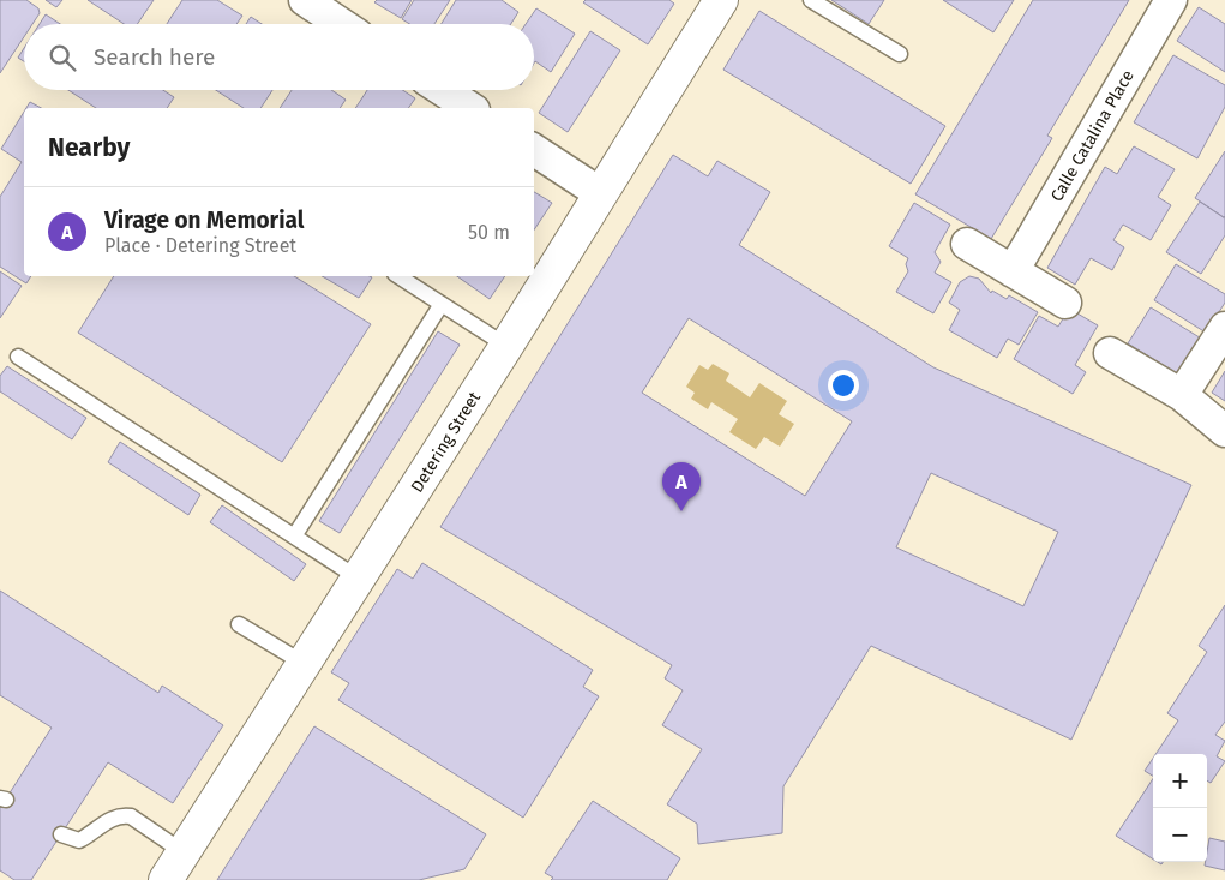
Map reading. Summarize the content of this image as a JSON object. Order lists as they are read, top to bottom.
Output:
{
  "streets": {
    "street": ["Calle Catalina Place", "Detering Street"]
  },
  "page": {
    "search": "Search here",
    "heading": "Nearby",
    "list": [
      {
        "mark": "A",
        "name": "Virage on Memorial",
        "note": "Place · Detering Street",
        "value": "50 m"
      }
    ],
    "pins": "A",
    "map_buttons": ["+", "−"]
  }
}
